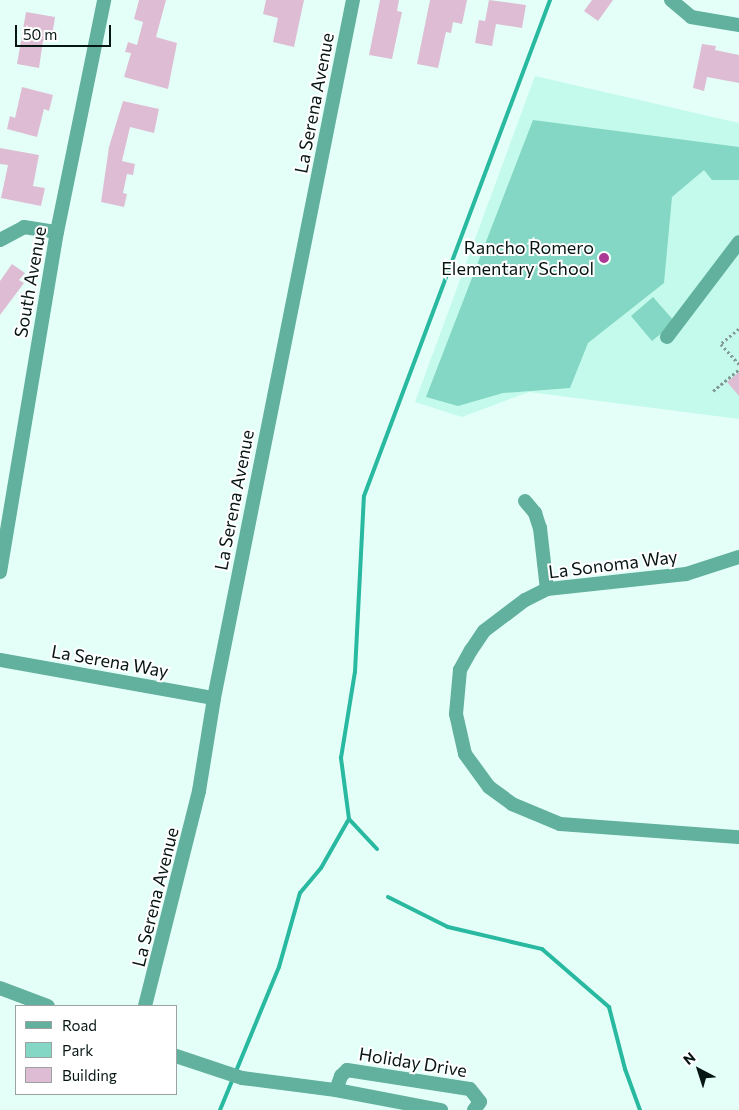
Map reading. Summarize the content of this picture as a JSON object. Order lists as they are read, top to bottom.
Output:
{
  "streets": {
    "street": [
      "La Serena Avenue",
      "South Avenue",
      "La Sonoma Way",
      "La Serena Way",
      "Holiday Drive"
    ]
  },
  "crossings": [
    ["La Serena Avenue", "La Serena Way"]
  ],
  "places": ["Rancho Romero Elementary School"],
  "legend": ["Road", "Park", "Building"],
  "scale_bar": "50 m",
  "north": "top left"
}
